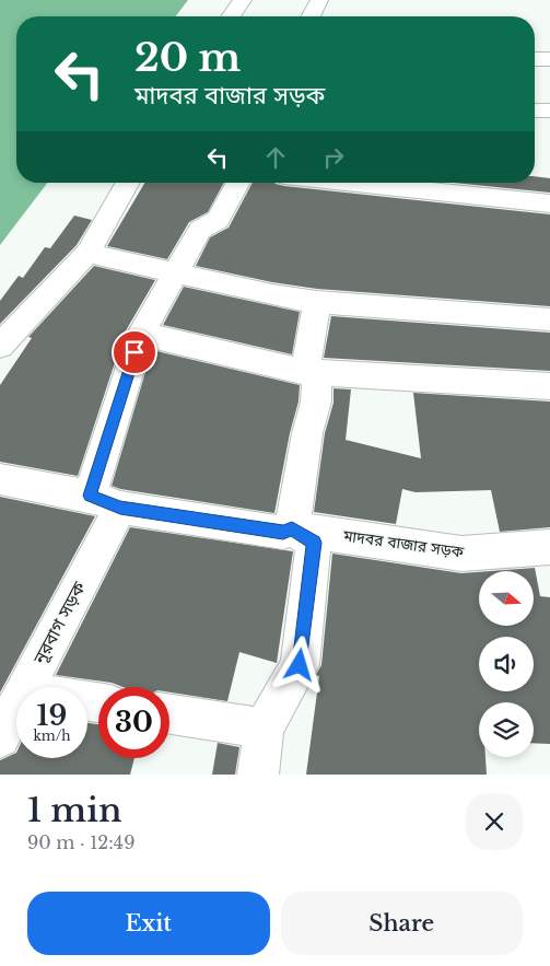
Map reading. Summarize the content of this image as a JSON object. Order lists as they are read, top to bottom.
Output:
{
  "streets": {
    "street": ["মাদবর বাজার সড়ক", "নূরবাগ সড়ক"]
  },
  "crossings": [
    ["মাদবর বাজার সড়ক", "নূরবাগ সড়ক"]
  ],
  "north": "right",
  "page": {
    "turn": ["20 m", "মাদবর বাজার সড়ক"],
    "speed": "19 km/h",
    "limit": "30",
    "heading": ["1 min", "90 m · 12:49"],
    "buttons": ["Exit", "Share"]
  }
}
